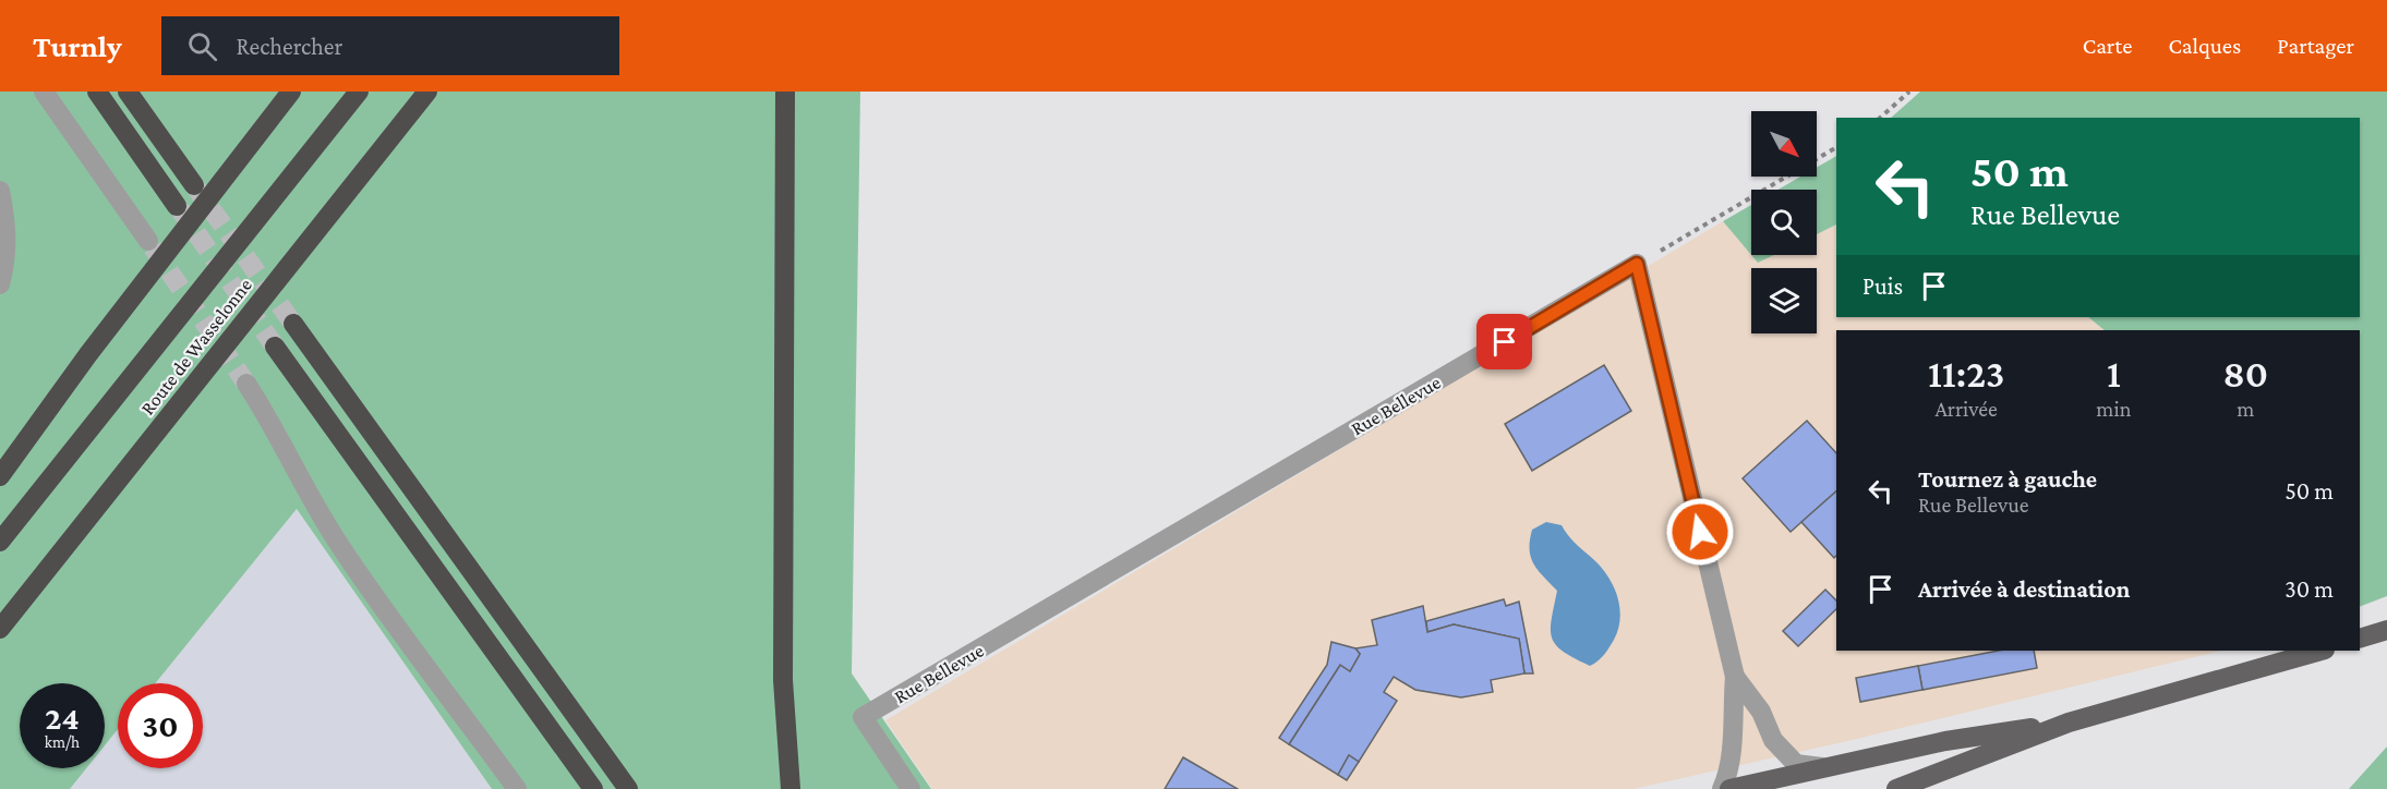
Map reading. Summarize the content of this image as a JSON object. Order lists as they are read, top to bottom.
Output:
{
  "streets": {
    "highway": ["Route de Wasselonne"],
    "street": ["Rue Bellevue"]
  },
  "north": "bottom right",
  "page": {
    "header": "Turnly",
    "search": "Rechercher",
    "nav": ["Carte", "Calques", "Partager"],
    "turn": ["50 m", "Rue Bellevue"],
    "then": "Puis",
    "eta": [
      "11:23",
      "Arrivée",
      "1",
      "min",
      "80",
      "m"
    ],
    "list": [
      {
        "name": "Tournez à gauche",
        "note": "Rue Bellevue",
        "value": "50 m"
      },
      {
        "name": "Arrivée à destination",
        "value": "30 m"
      }
    ],
    "speed": "24 km/h",
    "limit": "30"
  }
}
